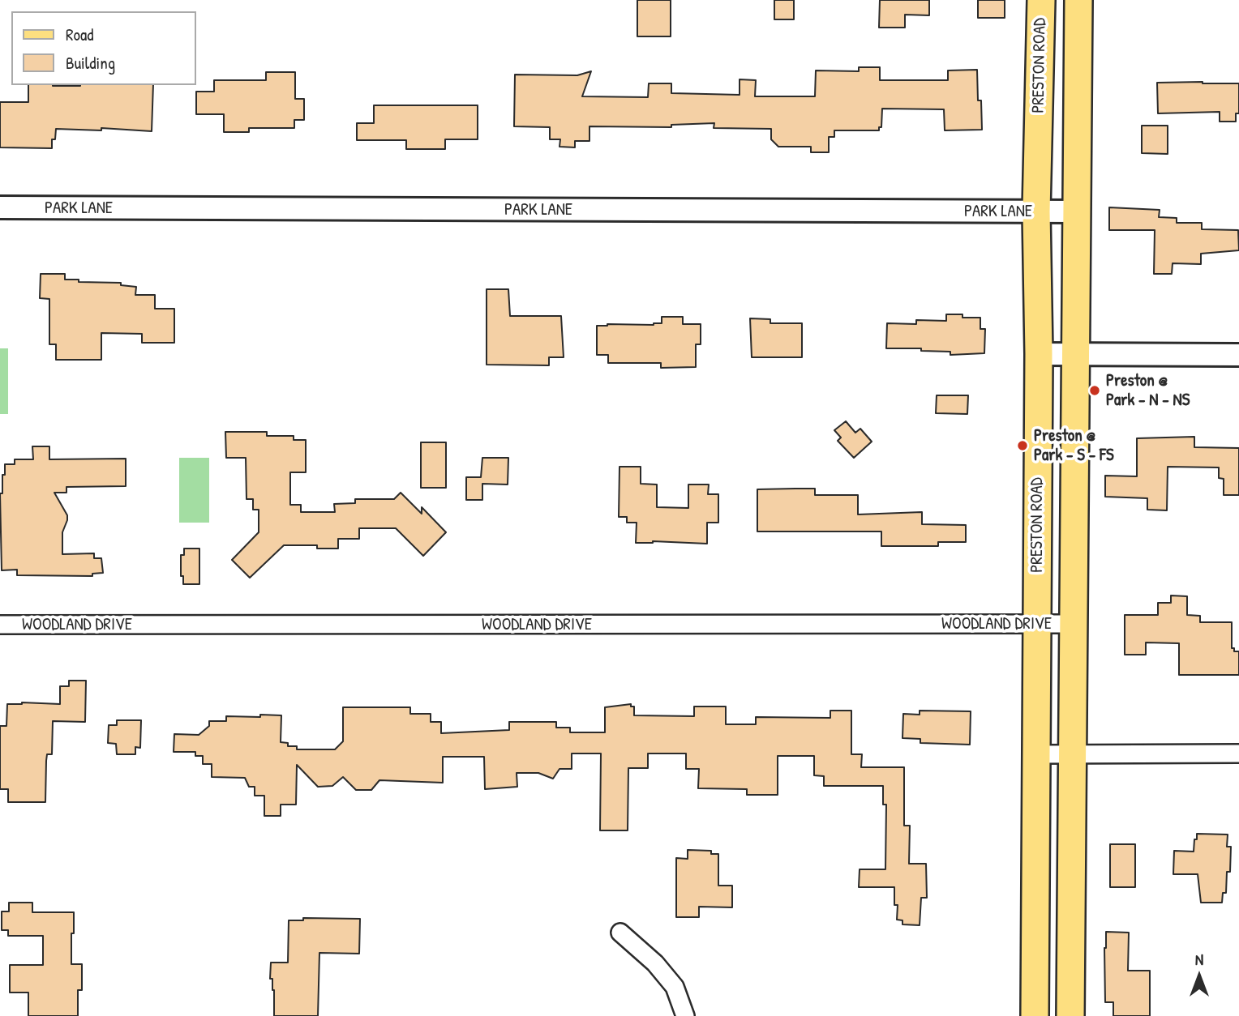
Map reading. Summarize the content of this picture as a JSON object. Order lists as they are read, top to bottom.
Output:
{
  "streets": {
    "main road": ["PRESTON ROAD"],
    "street": ["PARK LANE", "WOODLAND DRIVE"]
  },
  "crossings": [
    ["PRESTON ROAD", "PARK LANE"],
    ["PRESTON ROAD", "WOODLAND DRIVE"]
  ],
  "places": ["Preston @ Park - N - NS", "Preston @ Park - S - FS"],
  "legend": ["Road", "Building"],
  "north": "top"
}
